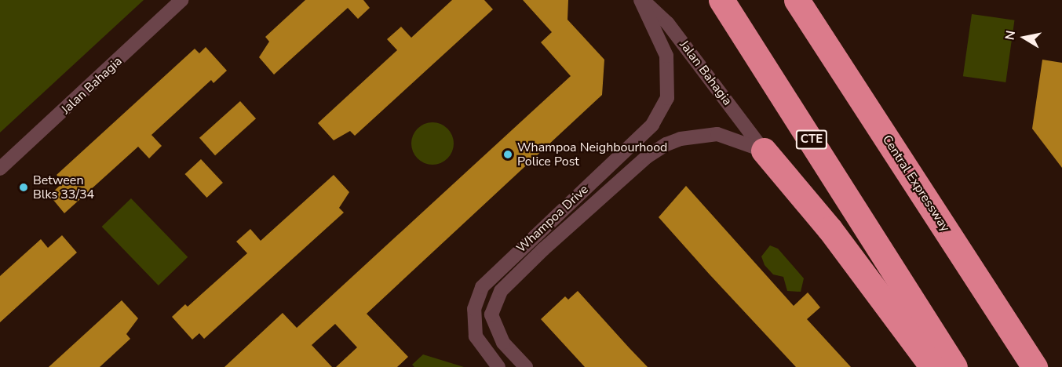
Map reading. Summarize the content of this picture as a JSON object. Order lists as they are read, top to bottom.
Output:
{
  "streets": {
    "highway": ["CTE", "Central Expressway"],
    "street": ["Jalan Bahagia", "Whampoa Drive"]
  },
  "crossings": [
    ["Jalan Bahagia", "Whampoa Drive"]
  ],
  "places": ["Whampoa Neighbourhood Police Post", "Between Blks 33/34"],
  "north": "left"
}
